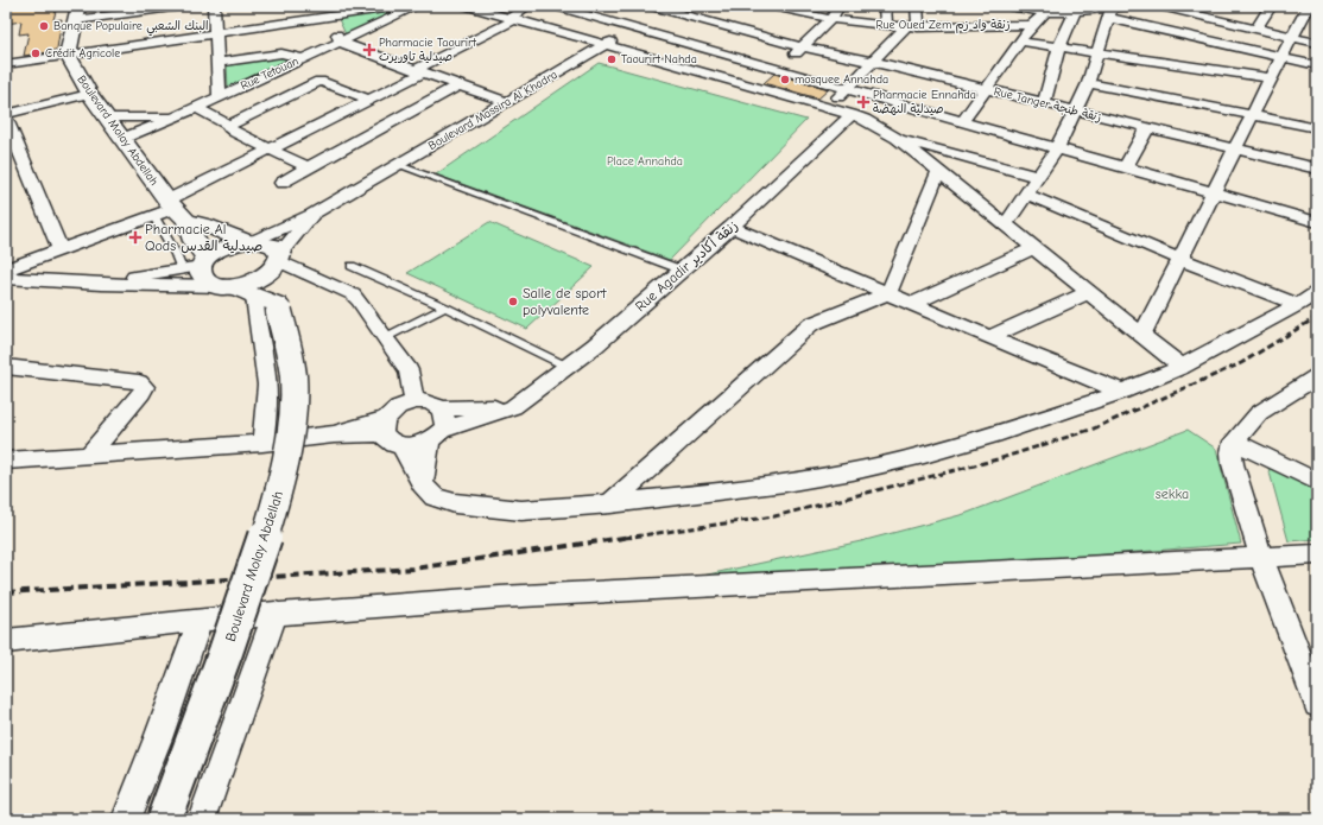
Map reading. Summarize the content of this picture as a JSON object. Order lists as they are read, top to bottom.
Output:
{
  "streets": {
    "main road": ["Boulevard Molay Abdellah"],
    "street": [
      "Rue Oued Zem زنقة واد زم",
      "Rue Tetouan",
      "Rue Tanger زنقة طنجة",
      "Boulevard Massira Al Khadra",
      "Rue Agadir زنقة أكادير"
    ]
  },
  "crossings": [
    ["Rue Tetouan", "Boulevard Molay Abdellah"],
    ["Rue Tanger زنقة طنجة", "Boulevard Massira Al Khadra"]
  ],
  "parks": ["Place Annahda", "sekka"],
  "places": {
    "other": [
      "Banque Populaire البنك الشعبي",
      "Crédit Agricole",
      "Taourirt Nahda",
      "mosquee Annahda",
      "Salle de sport polyvalente"
    ],
    "health": ["Pharmacie Taourirt صيدلية تاوريرت", "Pharmacie Ennahda صيدلية النهضة", "Pharmacie Al Qods صيدلية القدس"]
  }
}
